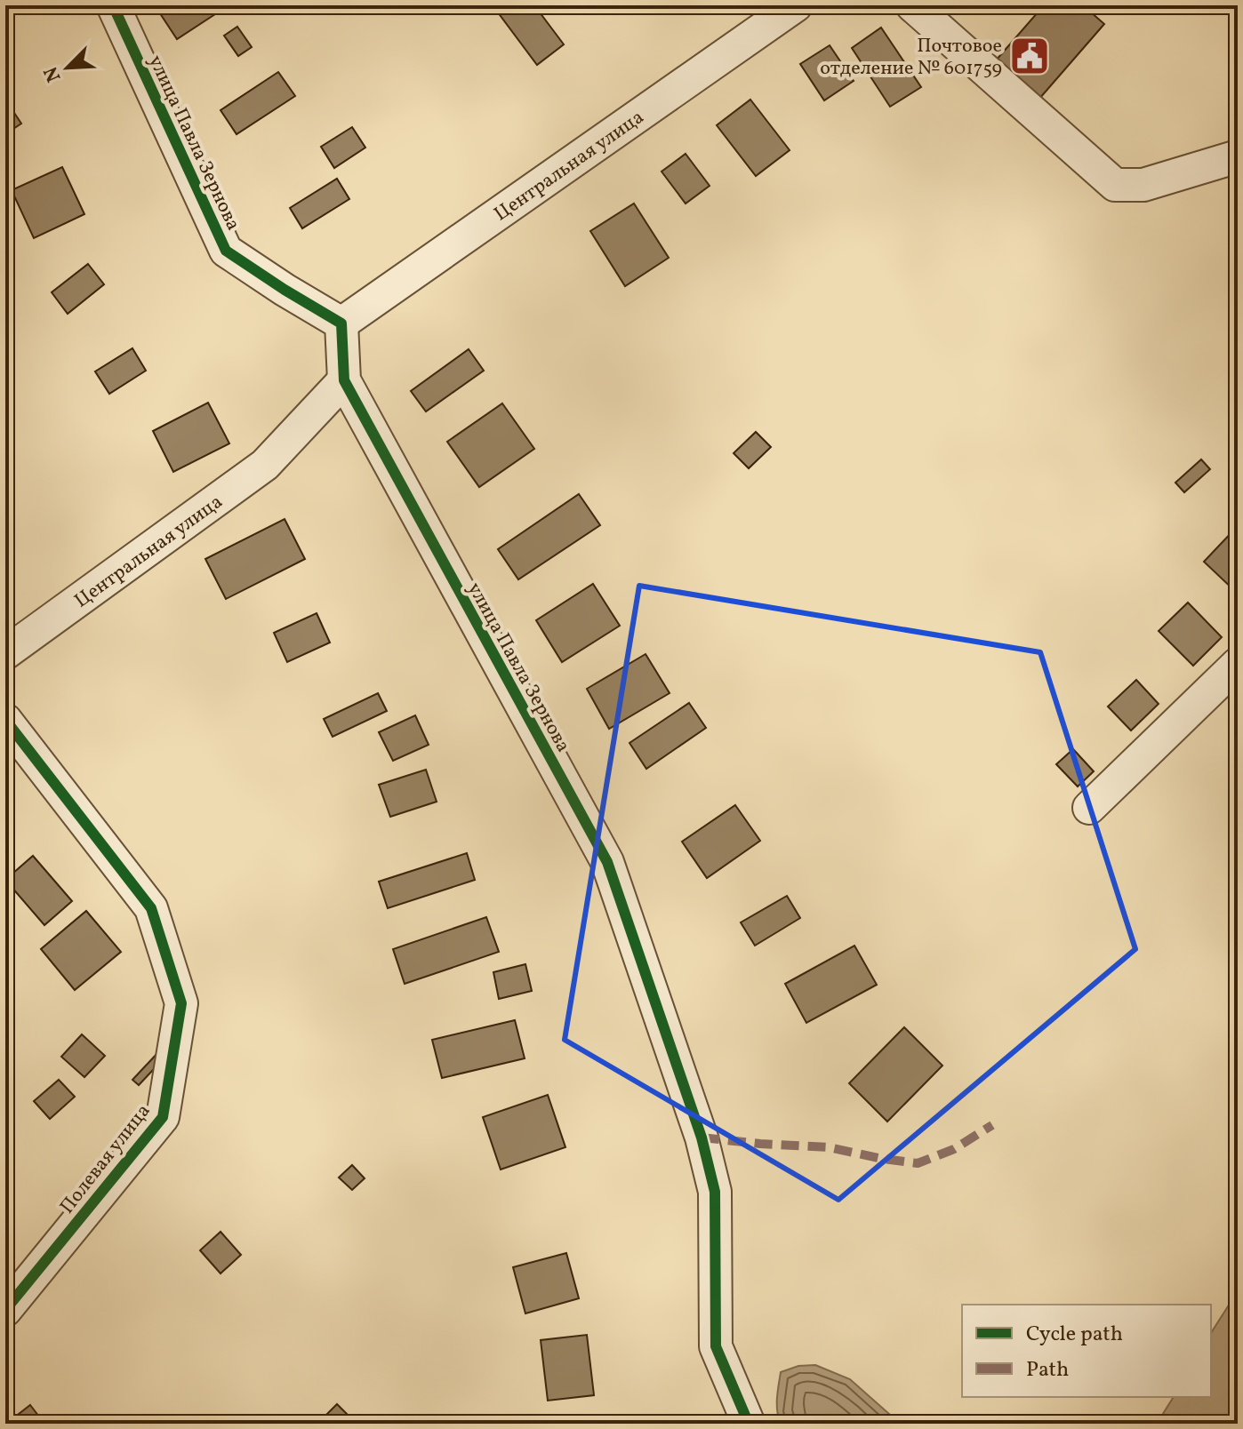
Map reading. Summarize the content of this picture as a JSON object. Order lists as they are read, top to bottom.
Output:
{
  "streets": {
    "street": ["улица Павла Зернова", "Центральная улица", "Полевая улица"]
  },
  "crossings": [
    ["улица Павла Зернова", "Центральная улица"]
  ],
  "places": {
    "public building": ["Почтовое отделение № 601759"]
  },
  "legend": ["Cycle path", "Path"],
  "north": "bottom left"
}
